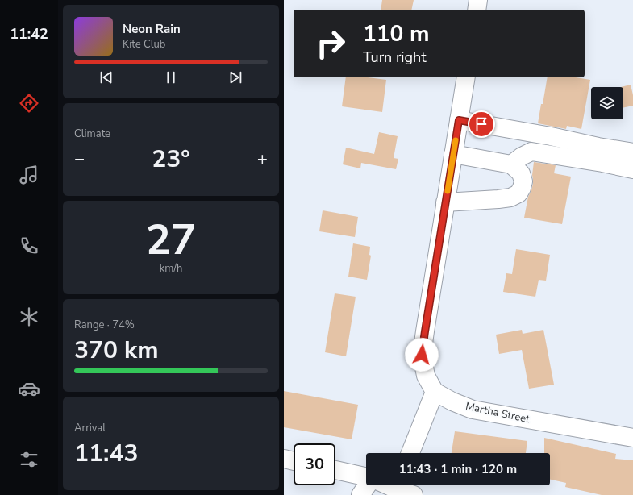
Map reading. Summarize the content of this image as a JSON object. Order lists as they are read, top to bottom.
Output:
{
  "streets": {
    "street": ["Martha Street"]
  },
  "page": {
    "tabs": "11:42",
    "turn": ["110 m", "Turn right"],
    "song": ["Neon Rain", "Kite Club"],
    "tile": [
      "Climate",
      ["27", "km/h"],
      ["Range · 74%", "370 km"],
      ["Arrival", "11:43"]
    ],
    "heat": ["−", "23°", "+"],
    "limit": "30",
    "trip": "11:43 · 1 min · 120 m"
  }
}
